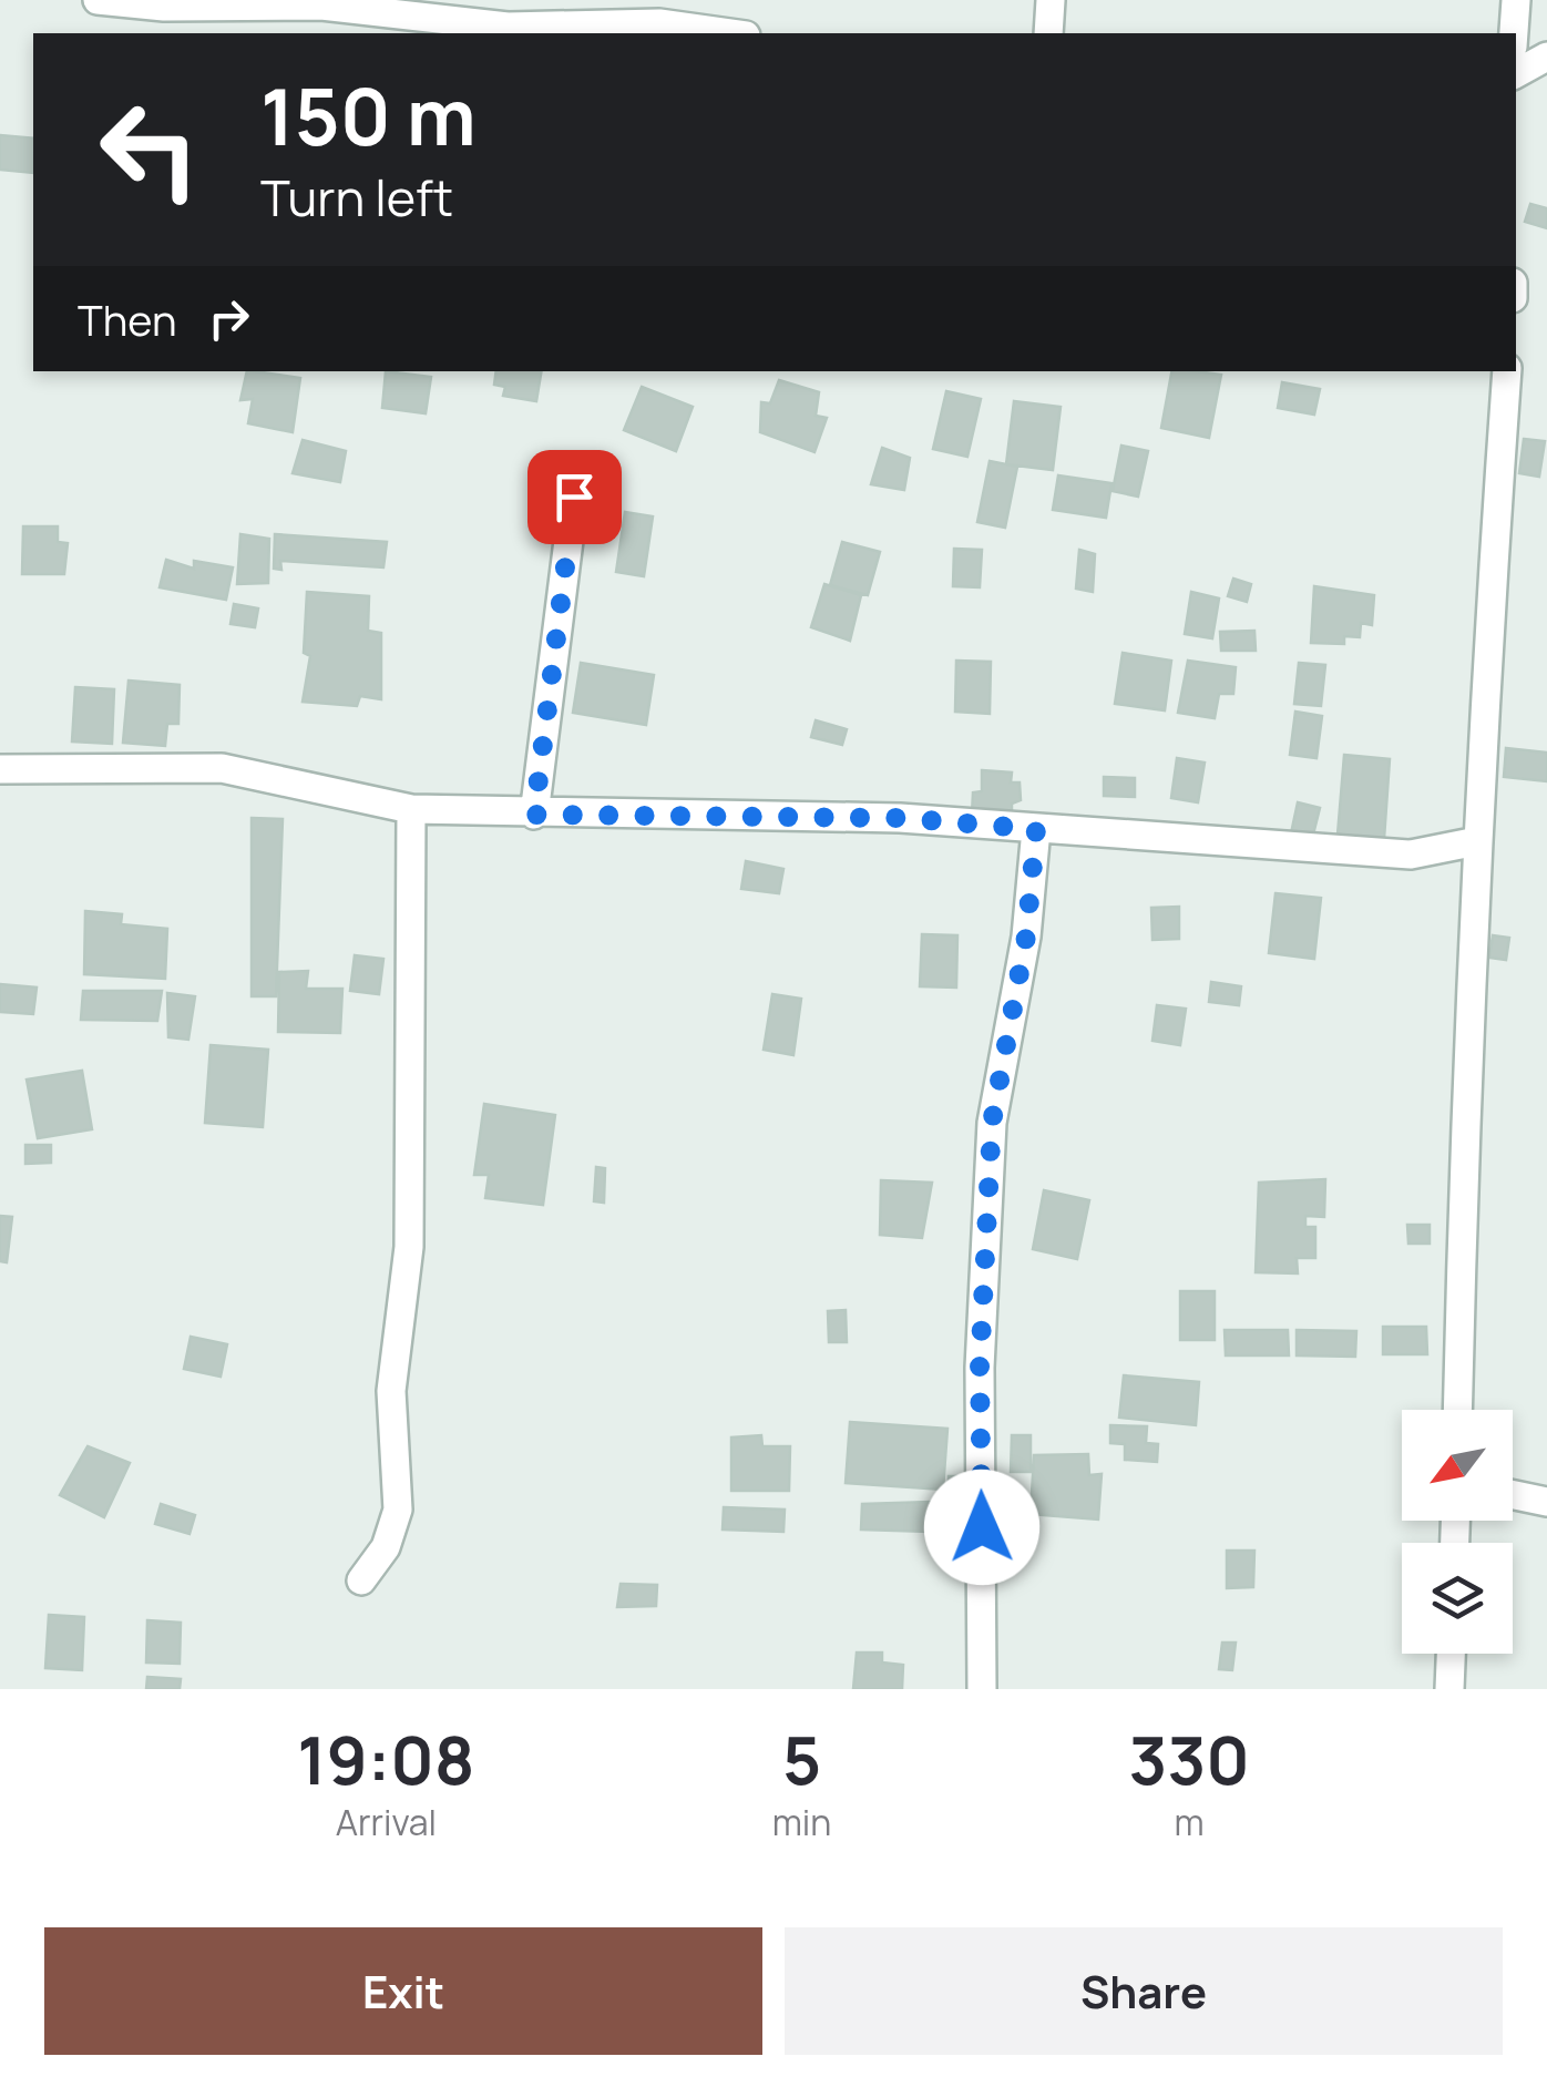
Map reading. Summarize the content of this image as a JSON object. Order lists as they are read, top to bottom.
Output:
{
  "north": "bottom left",
  "page": {
    "turn": ["150 m", "Turn left"],
    "then": "Then",
    "eta": [
      "19:08",
      "Arrival",
      "5",
      "min",
      "330",
      "m"
    ],
    "buttons": ["Exit", "Share"]
  }
}
